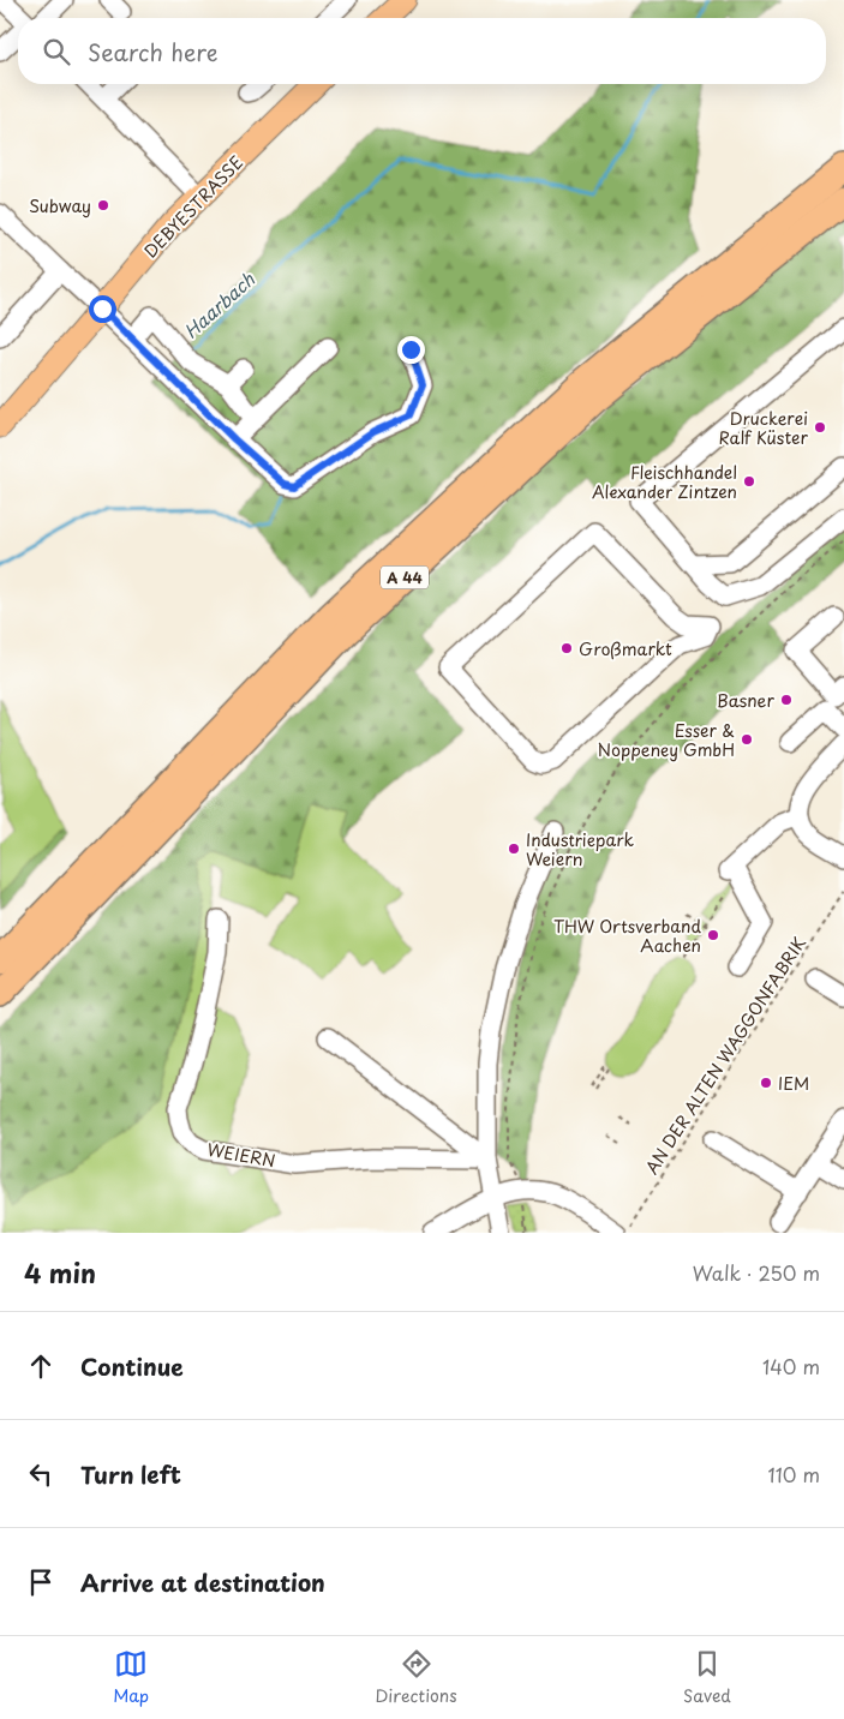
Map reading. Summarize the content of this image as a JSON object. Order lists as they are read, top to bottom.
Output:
{
  "streets": {
    "highway": ["A 44"],
    "main road": ["DEBYESTRASSE"],
    "street": ["WEIERN"],
    "path": ["AN DER ALTEN WAGGONFABRIK"]
  },
  "water": ["Haarbach"],
  "places": [
    "Subway",
    "Druckerei Ralf Küster",
    "Fleischhandel Alexander Zintzen",
    "Großmarkt",
    "Basner",
    "Esser & Noppeney GmbH",
    "Industriepark Weiern",
    "THW Ortsverband Aachen",
    "IEM"
  ],
  "page": {
    "search": "Search here",
    "heading": ["4 min", "Walk · 250 m"],
    "list": [
      ["Continue", "140 m"],
      ["Turn left", "110 m"],
      "Arrive at destination"
    ],
    "nav": ["Map", "Directions", "Saved"]
  }
}
